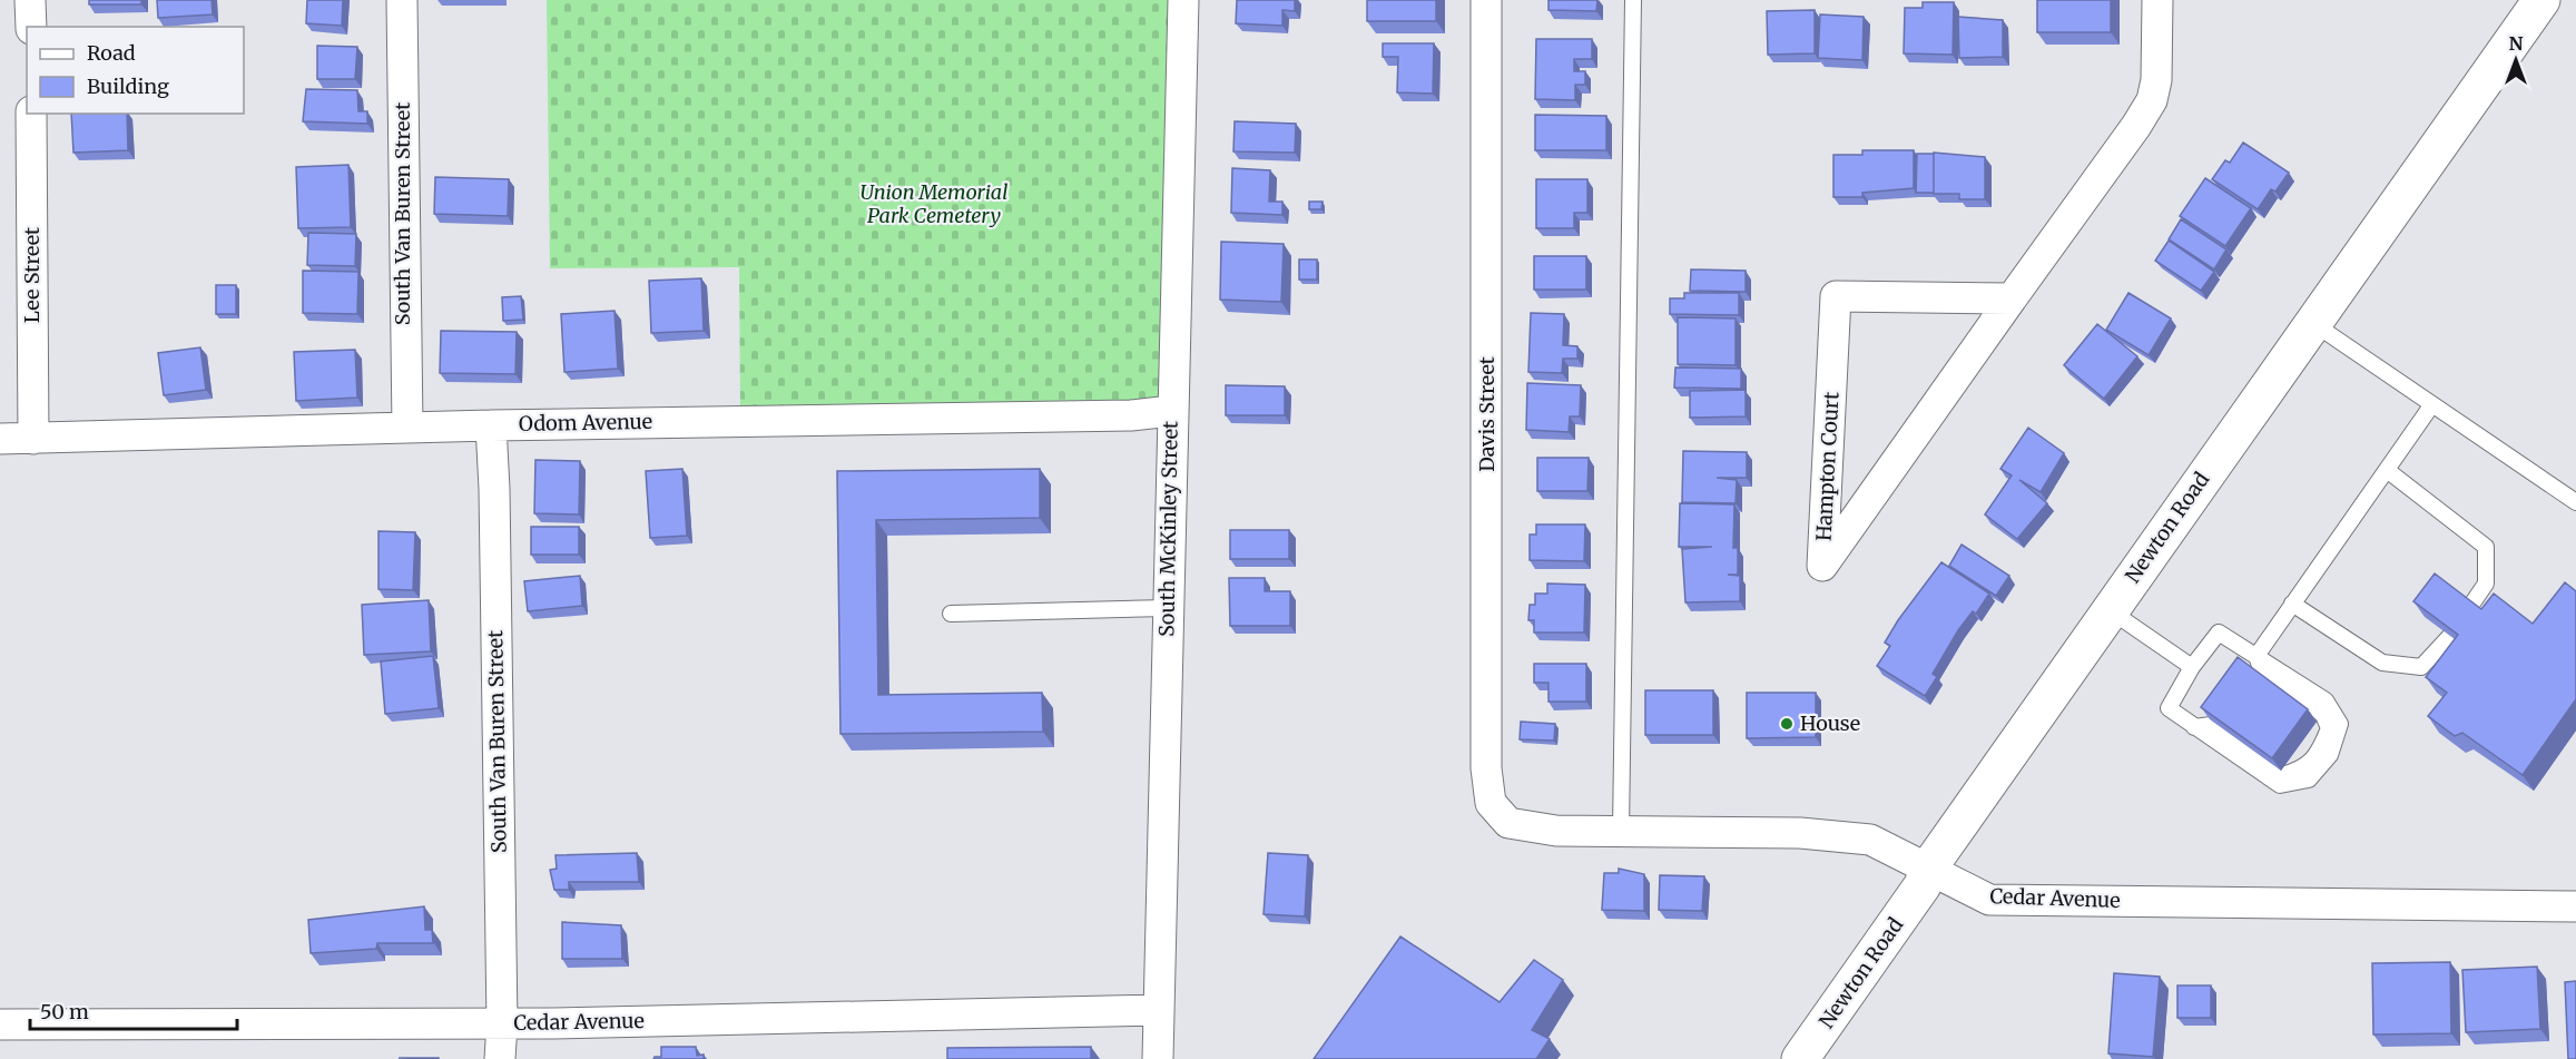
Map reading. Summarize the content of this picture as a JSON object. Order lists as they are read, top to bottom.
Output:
{
  "streets": {
    "main road": ["Newton Road"],
    "street": [
      "South Van Buren Street",
      "Lee Street",
      "Davis Street",
      "Odom Avenue",
      "Hampton Court",
      "South McKinley Street",
      "Cedar Avenue"
    ]
  },
  "crossings": [
    ["South Van Buren Street", "Odom Avenue"],
    ["South Van Buren Street", "Cedar Avenue"],
    ["Lee Street", "Odom Avenue"],
    ["Davis Street", "Cedar Avenue"],
    ["Odom Avenue", "South McKinley Street"],
    ["Newton Road", "Cedar Avenue"],
    ["South McKinley Street", "Cedar Avenue"]
  ],
  "parks": ["Union Memorial Park Cemetery"],
  "places": ["House"],
  "legend": ["Road", "Building"],
  "scale_bar": "50 m",
  "north": "top"
}
